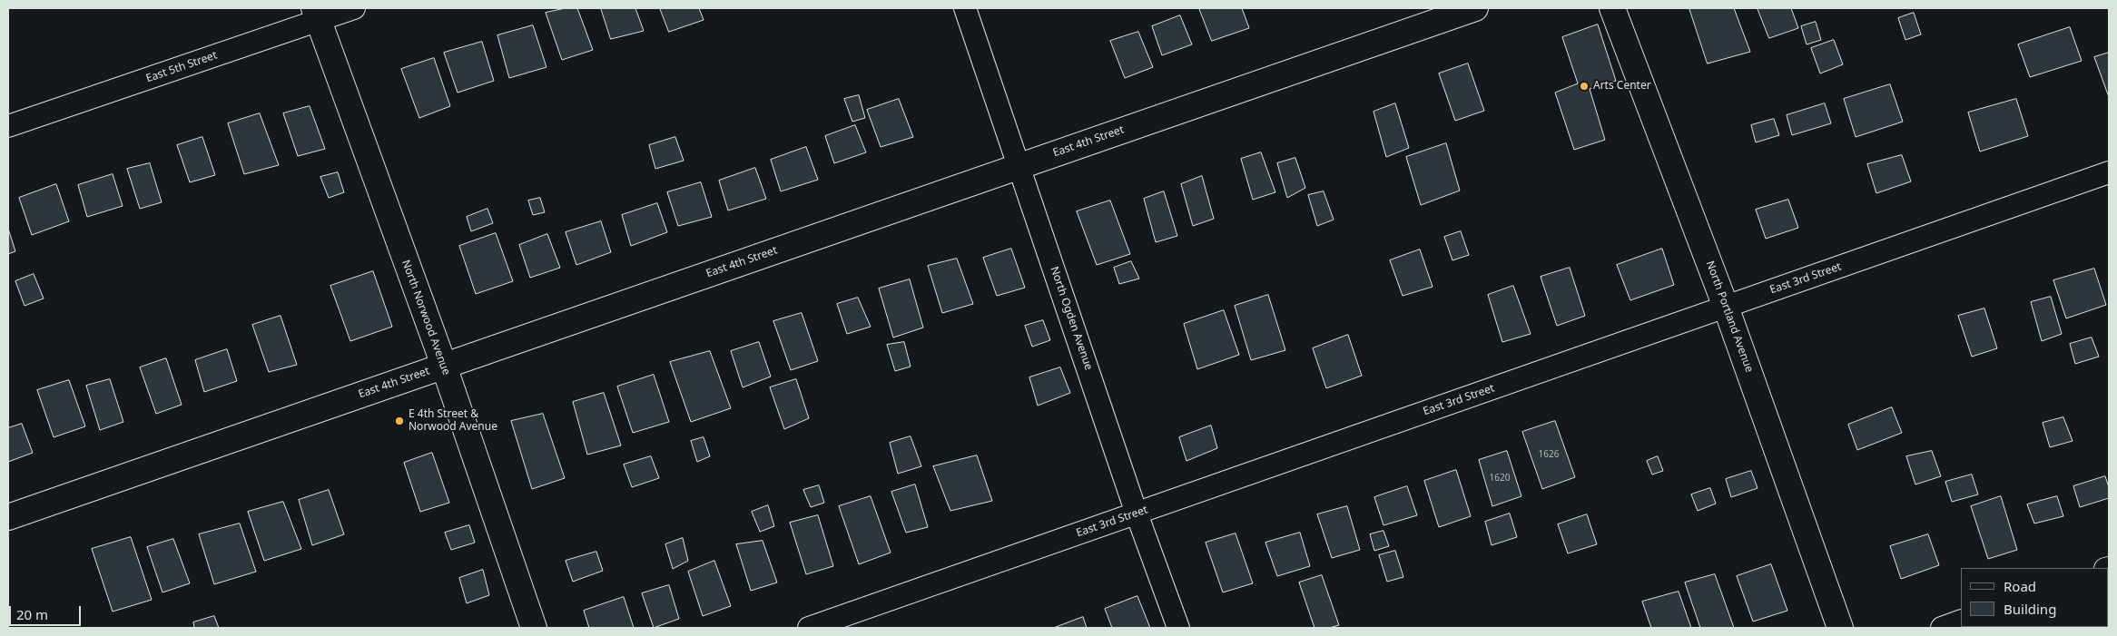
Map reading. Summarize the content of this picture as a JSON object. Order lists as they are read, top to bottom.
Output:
{
  "streets": {
    "main road": ["East 4th Street", "North Portland Avenue", "North Norwood Avenue"],
    "street": ["East 5th Street", "East 3rd Street", "North Ogden Avenue"]
  },
  "crossings": [
    ["East 5th Street", "North Norwood Avenue"],
    ["East 4th Street", "North Norwood Avenue"],
    ["East 4th Street", "North Ogden Avenue"],
    ["East 3rd Street", "North Portland Avenue"],
    ["East 3rd Street", "North Ogden Avenue"]
  ],
  "places": ["Arts Center", "E 4th Street & Norwood Avenue"],
  "house_numbers": ["1626", "1620"],
  "legend": ["Road", "Building"],
  "scale_bar": "20 m"
}
